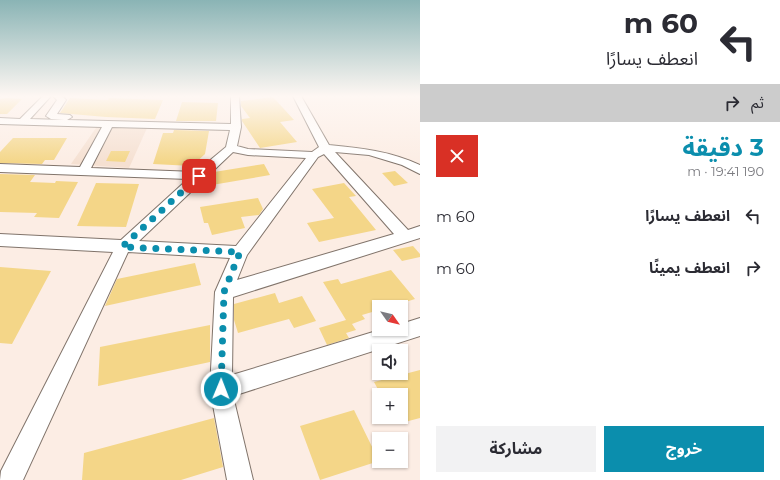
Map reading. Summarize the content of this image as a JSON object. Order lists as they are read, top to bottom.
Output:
{
  "north": "bottom right",
  "page": {
    "turn": ["60 m", "انعطف يسارًا"],
    "then": "ثم",
    "heading": ["3 دقيقة", "190 m · 19:41"],
    "list": [
      {
        "name": "انعطف يسارًا",
        "value": "60 m"
      },
      {
        "name": "انعطف يمينًا",
        "value": "60 m"
      }
    ],
    "map_buttons": ["+", "−"],
    "buttons": ["خروج", "مشاركة"]
  }
}
